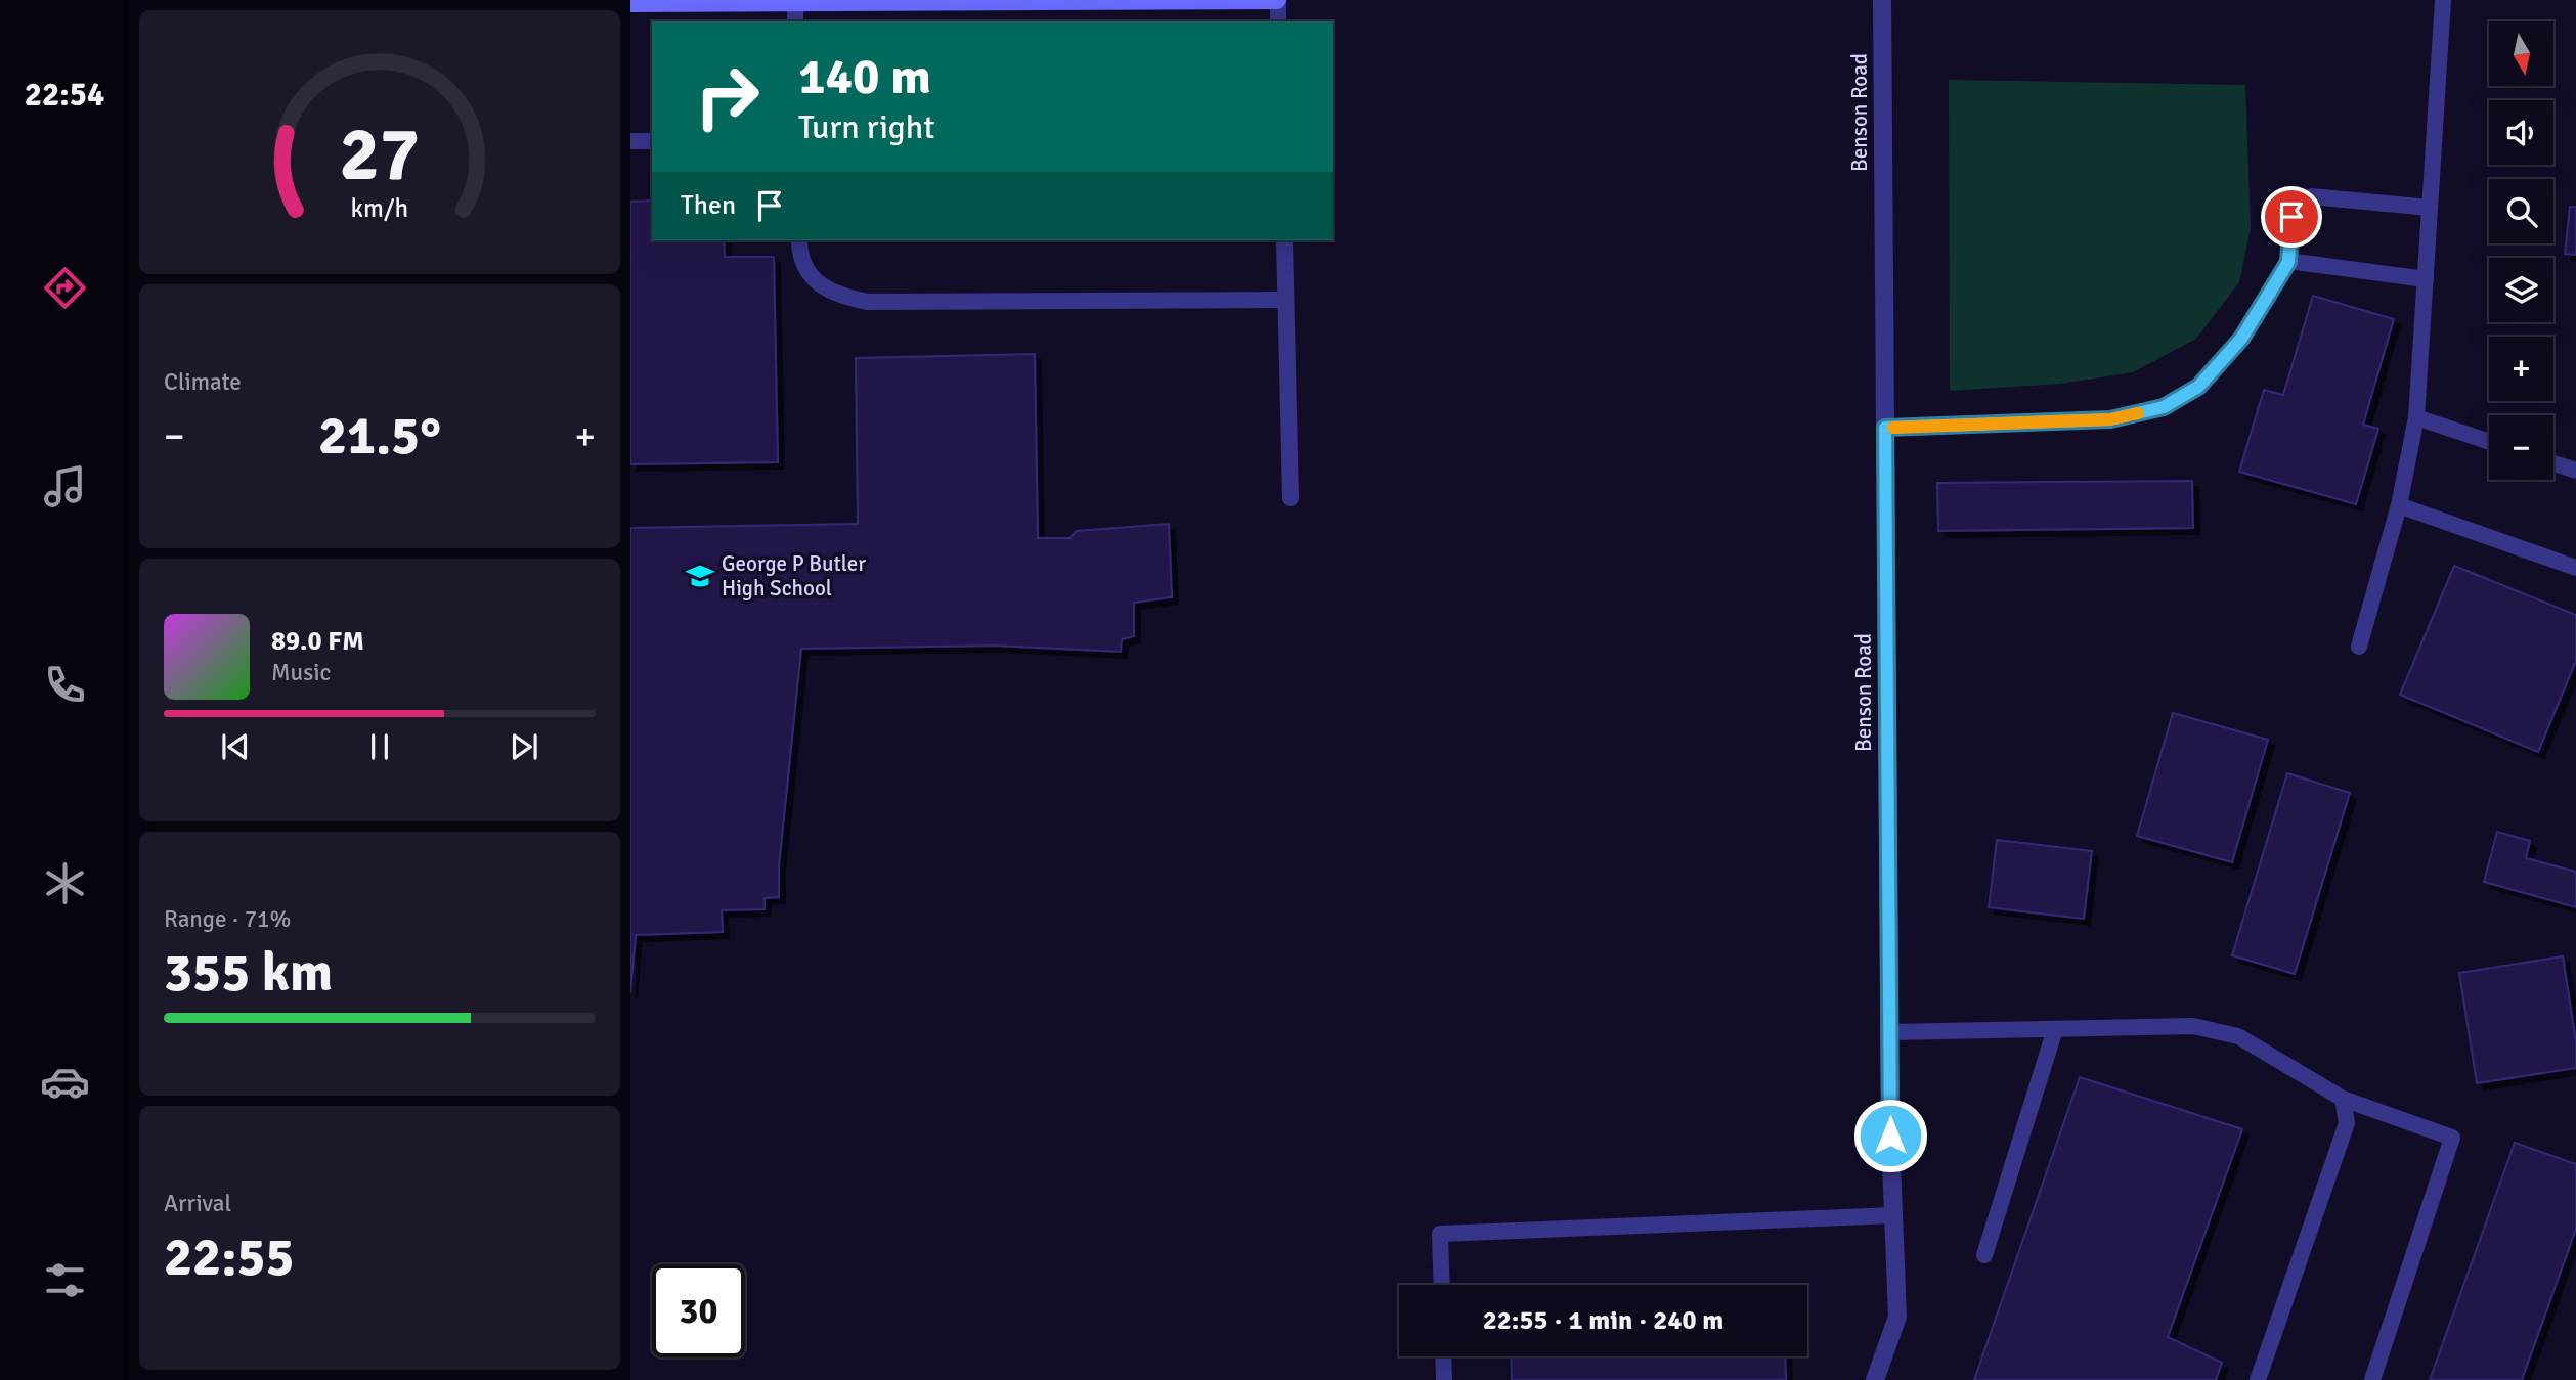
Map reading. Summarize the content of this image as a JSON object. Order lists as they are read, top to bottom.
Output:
{
  "streets": {
    "street": ["Benson Road"]
  },
  "places": {
    "school or university": ["George P Butler High School"]
  },
  "north": "bottom",
  "page": {
    "tabs": "22:54",
    "map_buttons": ["+", "−"],
    "turn": ["140 m", "Turn right"],
    "then": "Then",
    "tile": [
      "Climate",
      ["Range · 71%", "355 km"],
      ["Arrival", "22:55"]
    ],
    "heat": ["−", "21.5°", "+"],
    "song": ["89.0 FM", "Music"],
    "limit": "30",
    "trip": "22:55 · 1 min · 240 m",
    "gauge": ["27", "km/h"]
  }
}
